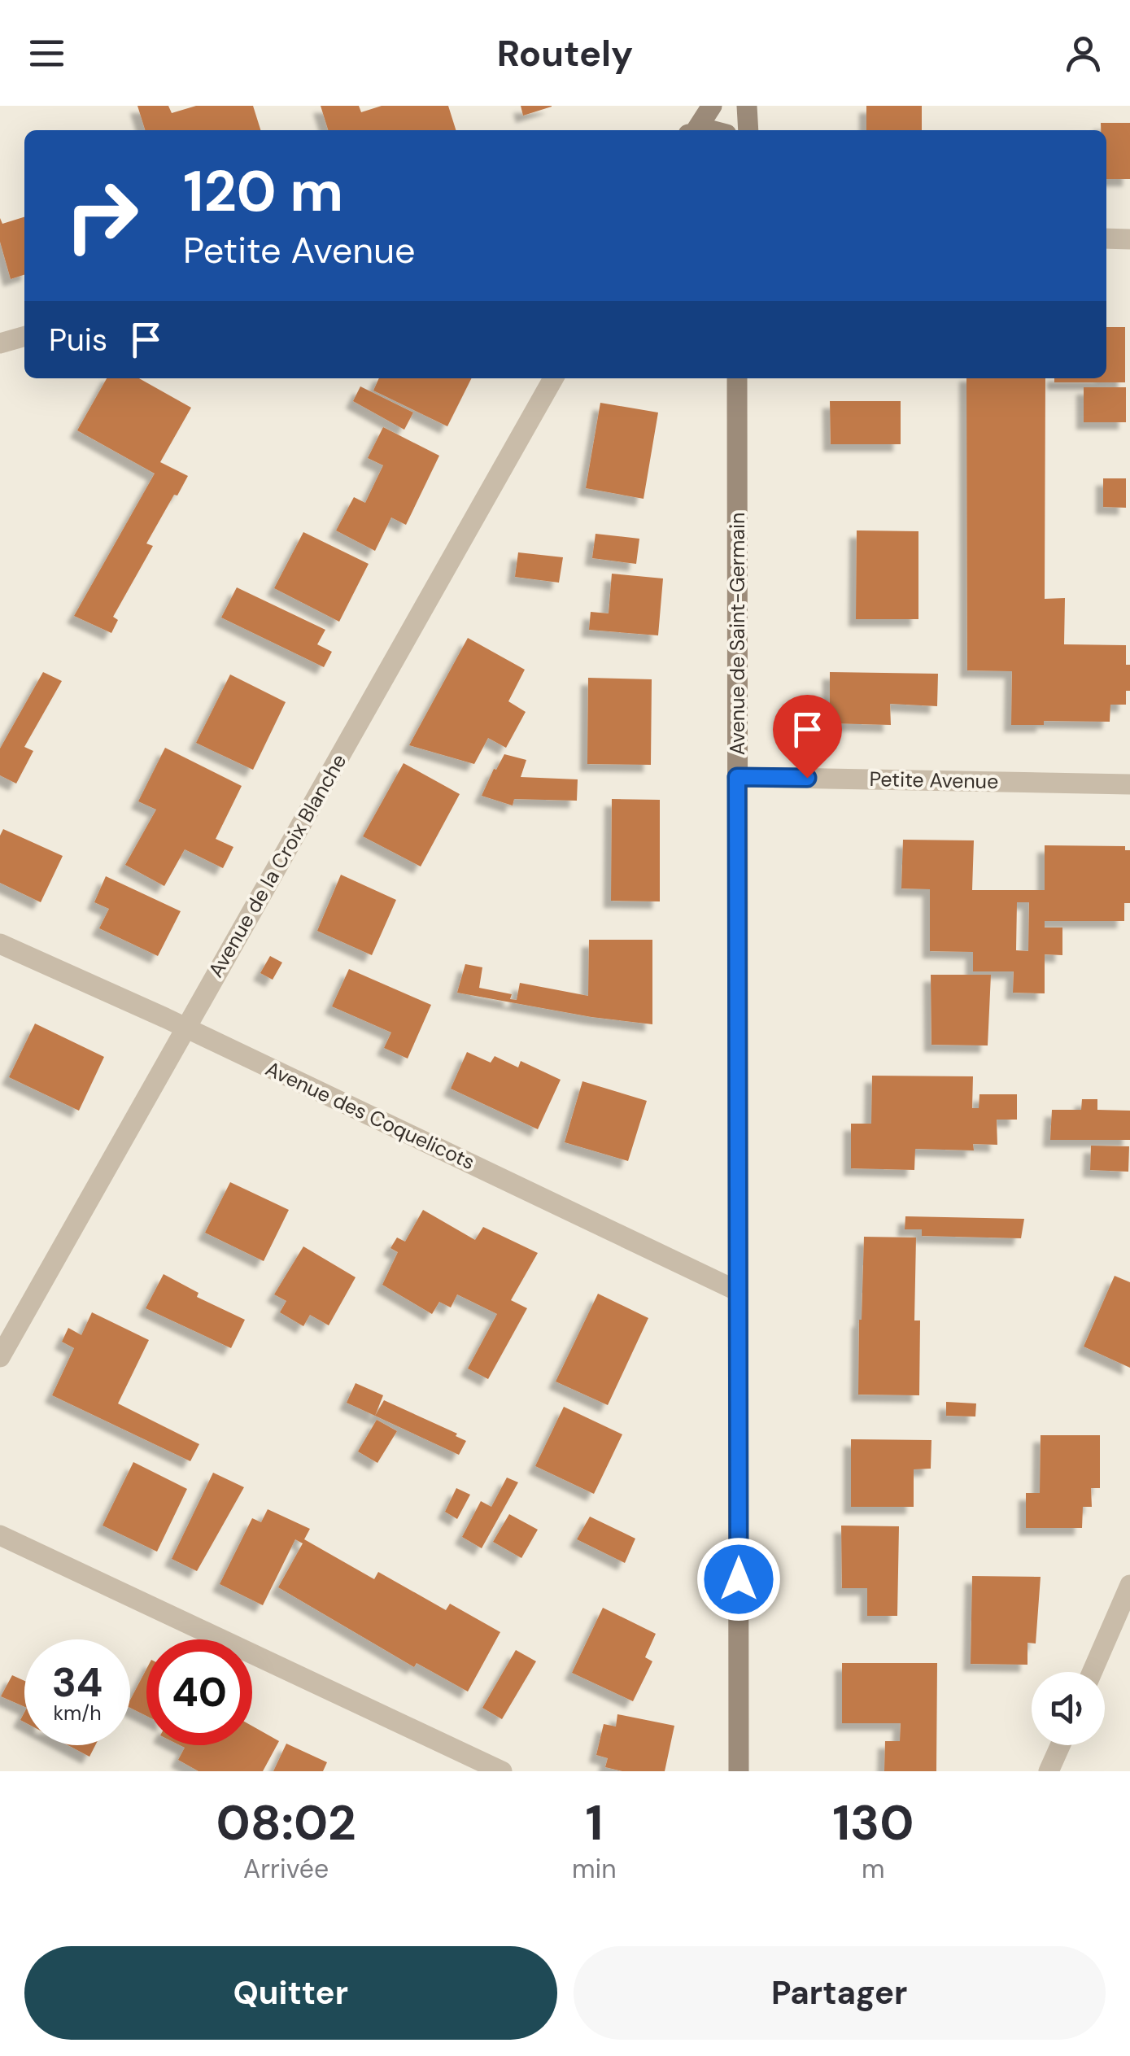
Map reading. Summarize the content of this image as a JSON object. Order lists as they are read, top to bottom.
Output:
{
  "streets": {
    "street": [
      "Avenue de Saint-Germain",
      "Petite Avenue",
      "Avenue de la Croix Blanche",
      "Avenue des Coquelicots"
    ]
  },
  "crossings": [
    ["Avenue de Saint-Germain", "Petite Avenue"],
    ["Avenue de Saint-Germain", "Avenue des Coquelicots"],
    ["Avenue de la Croix Blanche", "Avenue des Coquelicots"]
  ],
  "page": {
    "header": "Routely",
    "turn": ["120 m", "Petite Avenue"],
    "then": "Puis",
    "speed": "34 km/h",
    "limit": "40",
    "eta": [
      "08:02",
      "Arrivée",
      "1",
      "min",
      "130",
      "m"
    ],
    "buttons": ["Quitter", "Partager"]
  }
}
